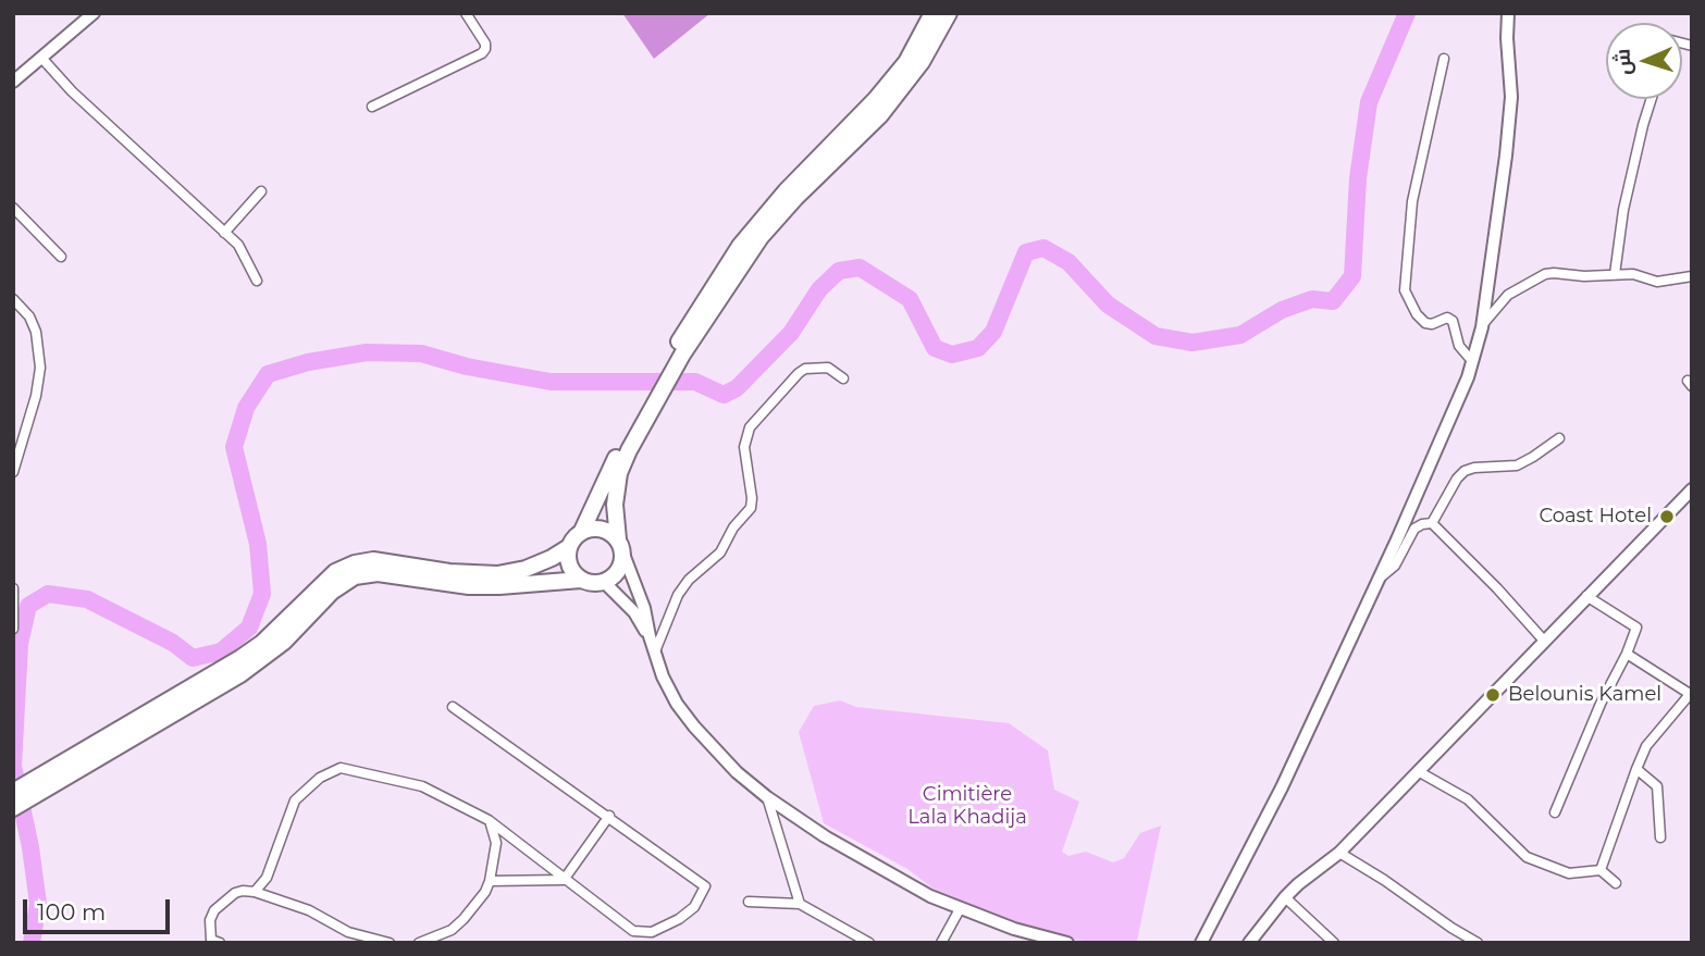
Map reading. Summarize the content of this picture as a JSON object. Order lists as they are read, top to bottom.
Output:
{
  "parks": ["Cimitière Lala Khadija"],
  "places": ["Coast Hotel", "Belounis Kamel"],
  "scale_bar": "100 m",
  "north": "left"
}
